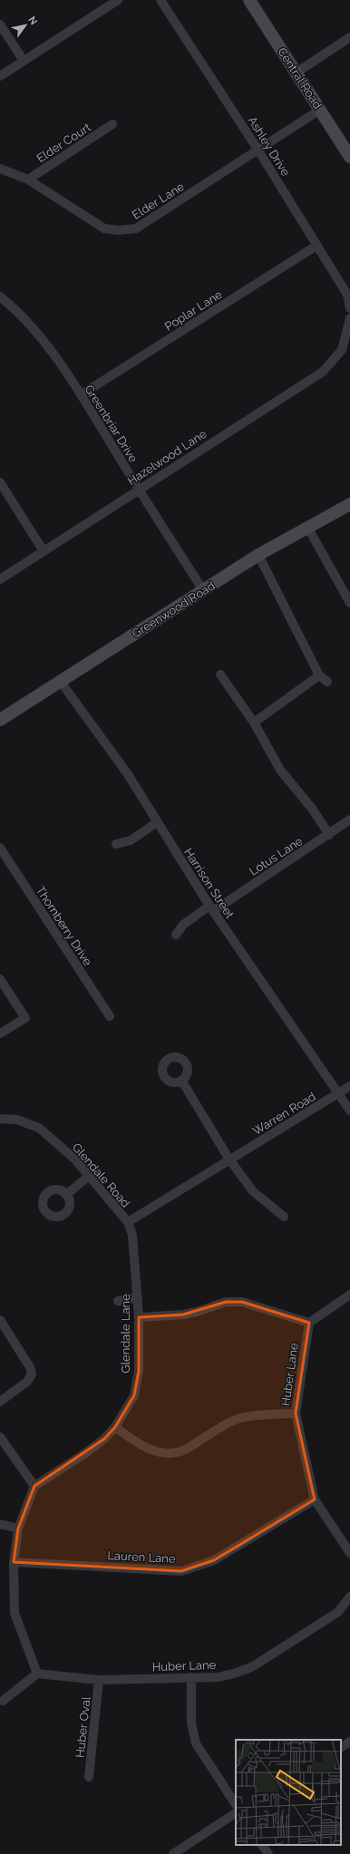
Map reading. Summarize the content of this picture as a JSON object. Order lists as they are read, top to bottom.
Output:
{
  "streets": {
    "main road": ["Central Road", "Greenwood Road"],
    "street": [
      "Elder Court",
      "Ashley Drive",
      "Elder Lane",
      "Poplar Lane",
      "Greenbriar Drive",
      "Hazelwood Lane",
      "Lotus Lane",
      "Harrison Street",
      "Thornberry Drive",
      "Warren Road",
      "Glendale Road",
      "Glendale Lane",
      "Huber Lane",
      "Lauren Lane",
      "Huber Oval"
    ]
  },
  "crossings": [
    ["Central Road", "Elder Lane"],
    ["Elder Court", "Elder Lane"],
    ["Ashley Drive", "Elder Lane"],
    ["Ashley Drive", "Poplar Lane"],
    ["Poplar Lane", "Greenbriar Drive"],
    ["Greenbriar Drive", "Hazelwood Lane"],
    ["Greenbriar Drive", "Greenwood Road"],
    ["Lotus Lane", "Harrison Street"],
    ["Harrison Street", "Warren Road"],
    ["Warren Road", "Glendale Road"],
    ["Warren Road", "Glendale Lane"],
    ["Glendale Road", "Glendale Lane"],
    ["Huber Lane", "Lauren Lane"],
    ["Huber Lane", "Huber Oval"]
  ],
  "north": "top right"
}
